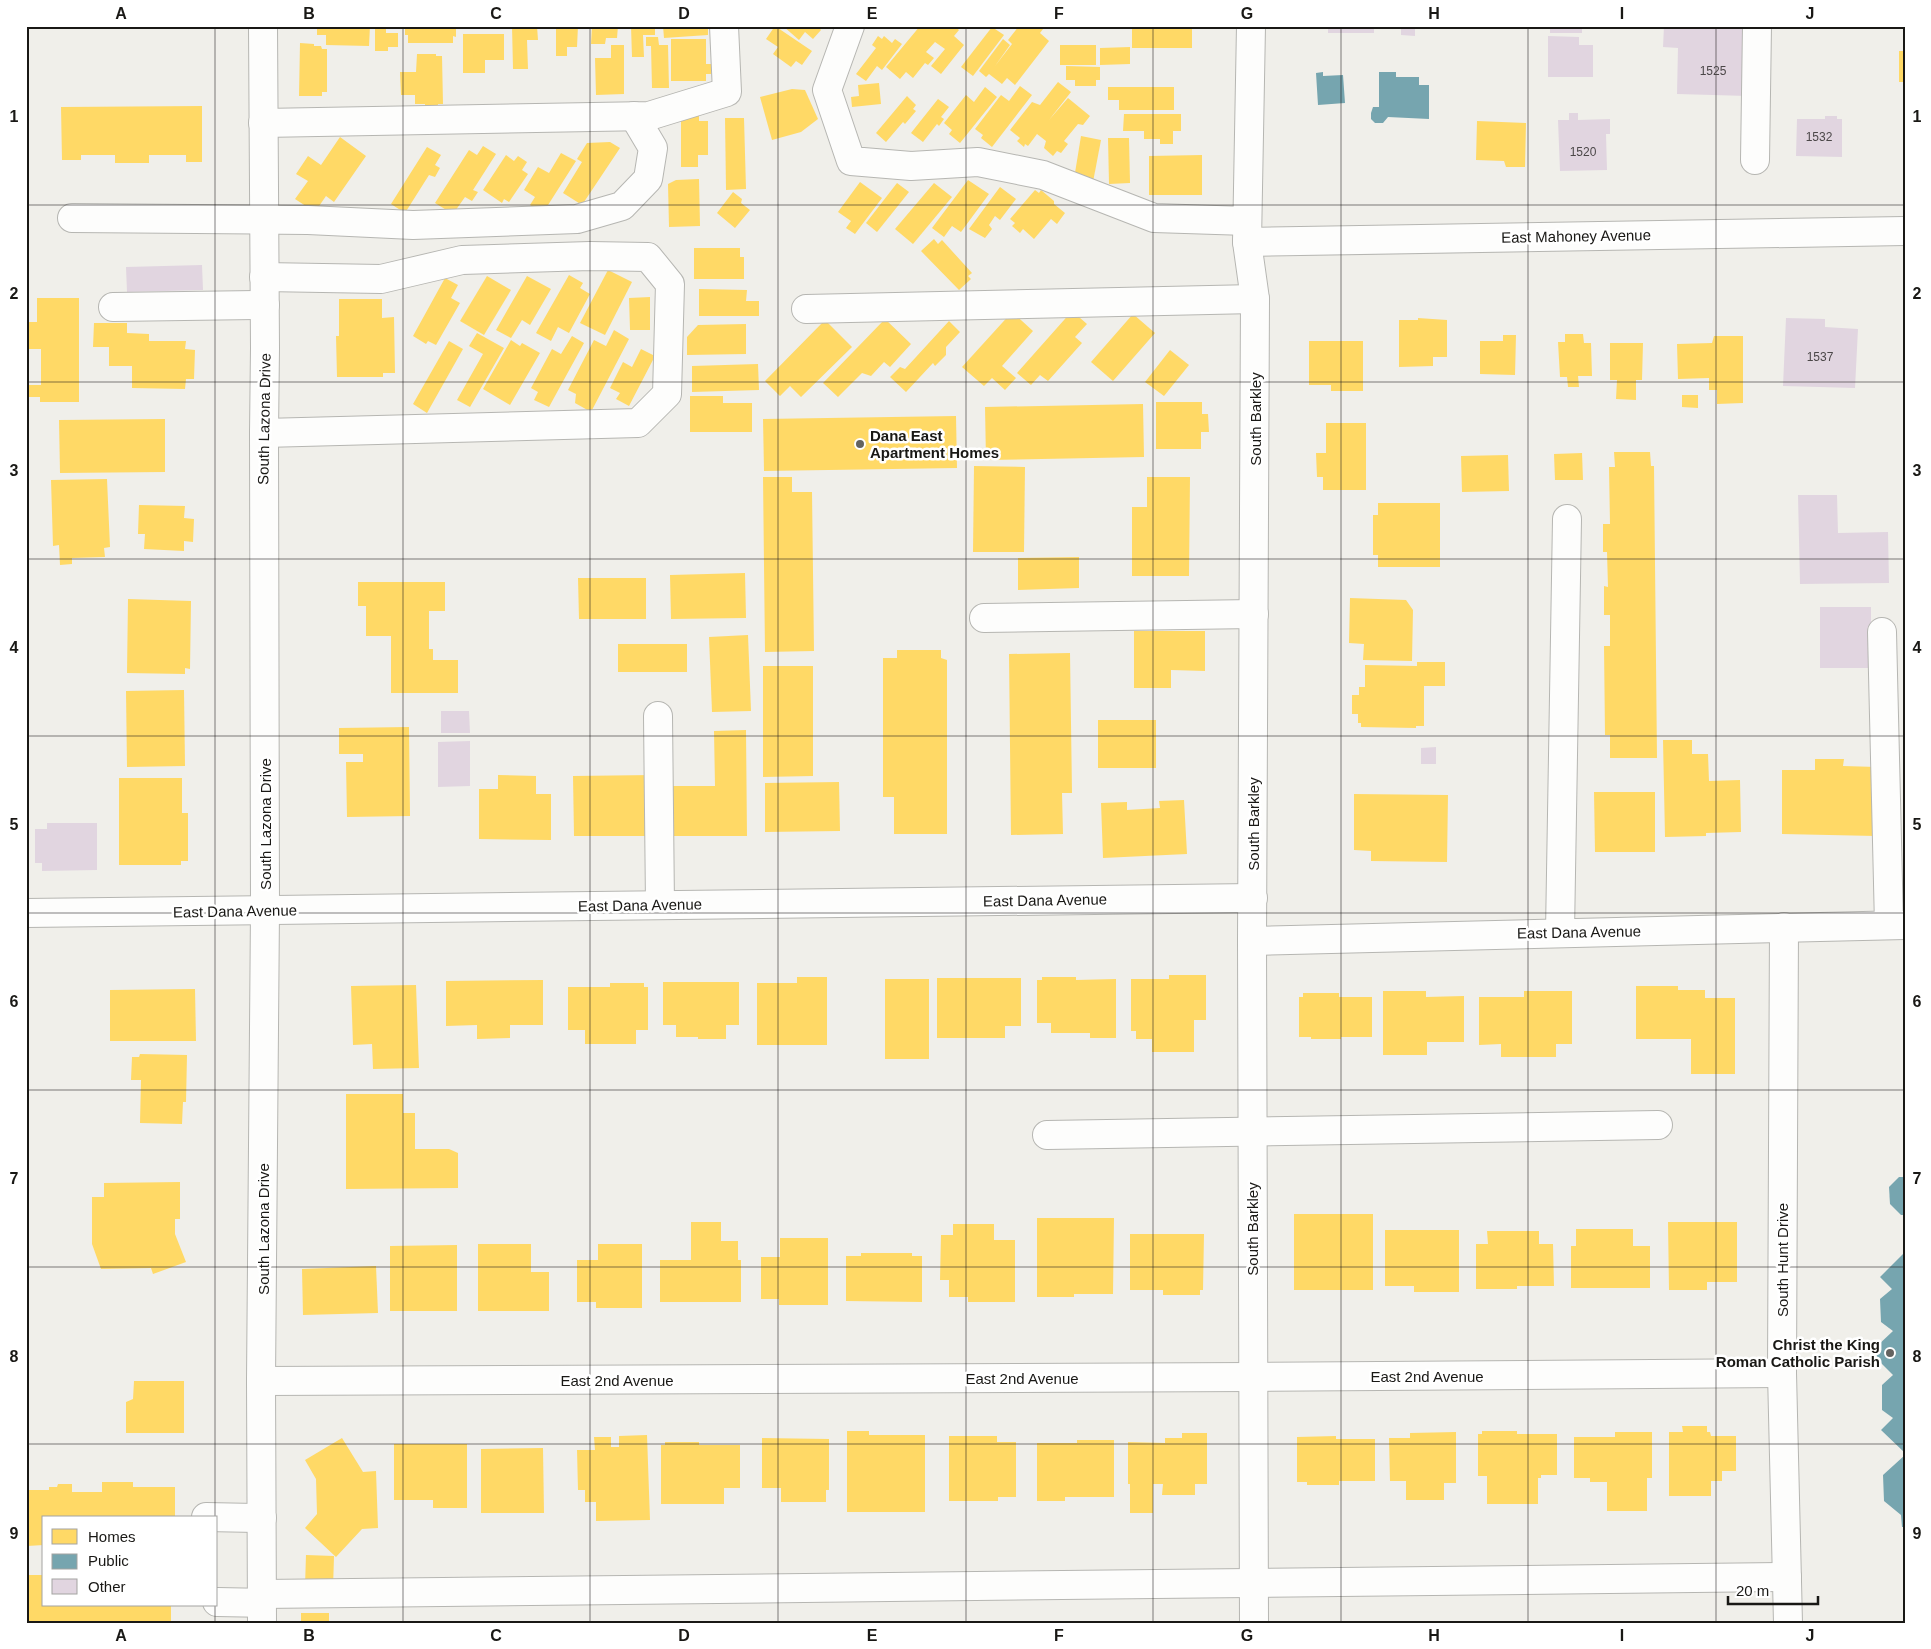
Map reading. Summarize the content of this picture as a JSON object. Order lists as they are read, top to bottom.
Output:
{
  "streets": {
    "street": [
      "East Mahoney Avenue",
      "South Lazona Drive",
      "South Barkley",
      "East Dana Avenue",
      "South Hunt Drive",
      "East 2nd Avenue"
    ]
  },
  "crossings": [
    ["East Mahoney Avenue", "South Barkley"],
    ["South Lazona Drive", "East Dana Avenue"],
    ["South Lazona Drive", "East 2nd Avenue"],
    ["South Barkley", "East Dana Avenue"],
    ["South Barkley", "East 2nd Avenue"],
    ["East Dana Avenue", "South Hunt Drive"],
    ["South Hunt Drive", "East 2nd Avenue"]
  ],
  "places": ["Dana East Apartment Homes", "Christ the King Roman Catholic Parish"],
  "house_numbers": [
    "1525",
    "1532",
    "1520",
    "1537"
  ],
  "legend": ["Homes", "Public", "Other"],
  "scale_bar": "20 m",
  "grid": {
    "columns": [
      "A",
      "B",
      "C",
      "D",
      "E",
      "F",
      "G",
      "H",
      "I",
      "J"
    ],
    "rows": [
      "1",
      "2",
      "3",
      "4",
      "5",
      "6",
      "7",
      "8",
      "9"
    ]
  }
}
